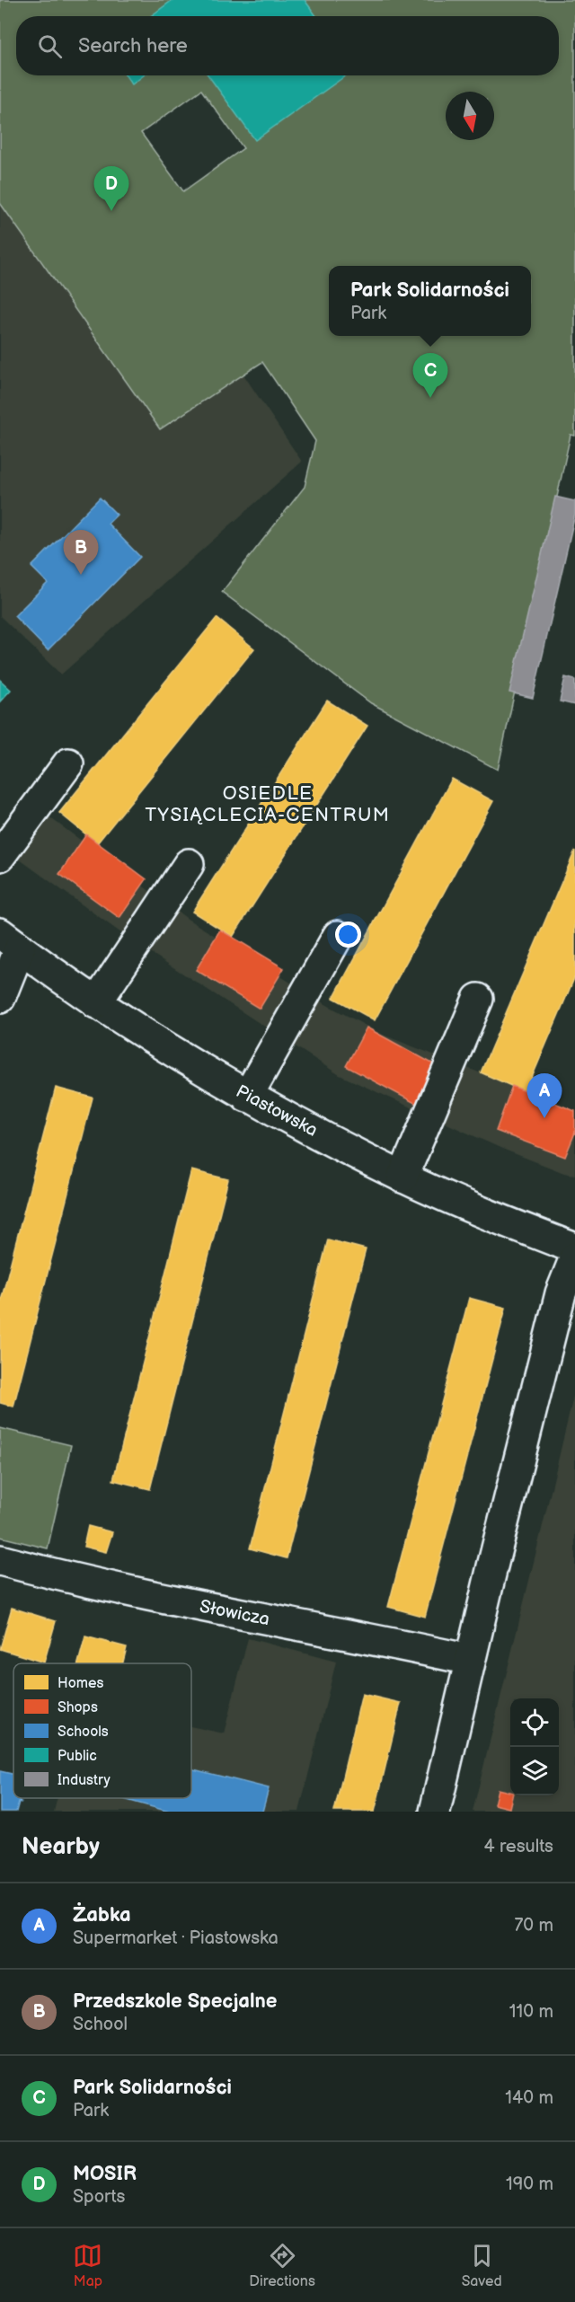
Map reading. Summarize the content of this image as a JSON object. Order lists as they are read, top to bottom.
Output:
{
  "streets": {
    "street": ["Piastowska", "Słowicza"]
  },
  "districts": ["OSIEDLE TYSIĄCLECIA-CENTRUM"],
  "legend": [
    "Homes",
    "Shops",
    "Schools",
    "Public",
    "Industry"
  ],
  "north": "bottom",
  "page": {
    "search": "Search here",
    "pins": [
      "D",
      "C",
      "B",
      "A"
    ],
    "popup": ["Park Solidarności", "Park"],
    "heading": ["Nearby", "4 results"],
    "list": [
      {
        "mark": "A",
        "name": "Żabka",
        "note": "Supermarket · Piastowska",
        "value": "70 m"
      },
      {
        "mark": "B",
        "name": "Przedszkole Specjalne",
        "note": "School",
        "value": "110 m"
      },
      {
        "mark": "C",
        "name": "Park Solidarności",
        "note": "Park",
        "value": "140 m"
      },
      {
        "mark": "D",
        "name": "MOSIR",
        "note": "Sports",
        "value": "190 m"
      }
    ],
    "nav": ["Map", "Directions", "Saved"]
  }
}
